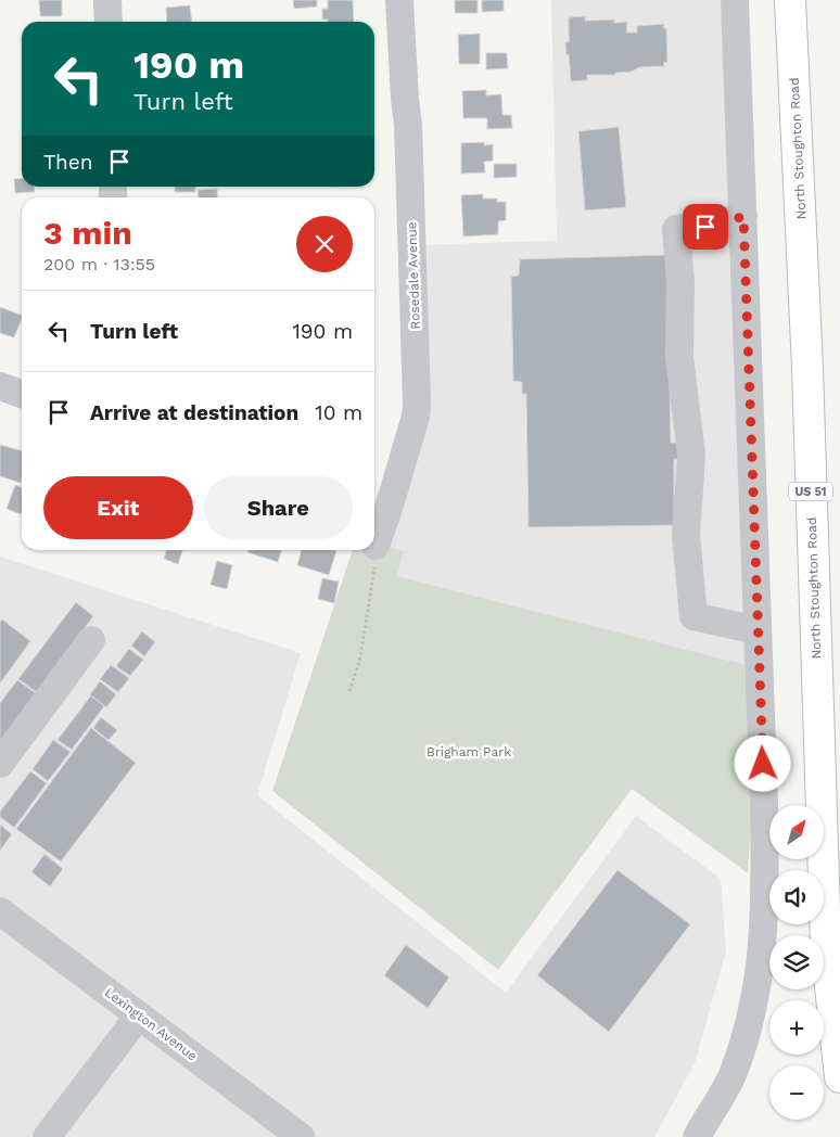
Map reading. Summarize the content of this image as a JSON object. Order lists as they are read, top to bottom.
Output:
{
  "streets": {
    "main road": ["North Stoughton Road", "US 51"],
    "street": ["Rosedale Avenue", "Lexington Avenue"]
  },
  "parks": ["Brigham Park"],
  "north": "top right",
  "page": {
    "turn": ["190 m", "Turn left"],
    "then": "Then",
    "heading": ["3 min", "200 m · 13:55"],
    "list": [
      {
        "name": "Turn left",
        "value": "190 m"
      },
      {
        "name": "Arrive at destination",
        "value": "10 m"
      }
    ],
    "buttons": ["Exit", "Share"],
    "map_buttons": ["+", "−"]
  }
}
